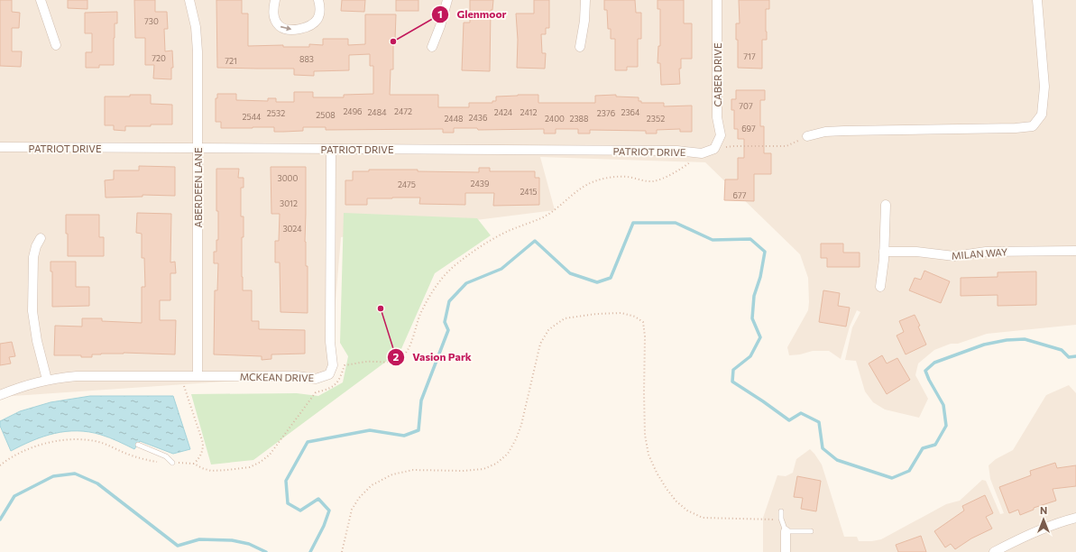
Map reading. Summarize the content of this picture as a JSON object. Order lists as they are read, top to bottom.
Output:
{
  "streets": {
    "street": [
      "CABER DRIVE",
      "PATRIOT DRIVE",
      "ABERDEEN LANE",
      "MILAN WAY",
      "MCKEAN DRIVE"
    ]
  },
  "crossings": [
    ["CABER DRIVE", "PATRIOT DRIVE"],
    ["PATRIOT DRIVE", "ABERDEEN LANE"],
    ["PATRIOT DRIVE", "MCKEAN DRIVE"],
    ["ABERDEEN LANE", "MCKEAN DRIVE"]
  ],
  "places": ["Glenmoor", "Vasion Park"],
  "house_numbers": [
    "730",
    "717",
    "720",
    "883",
    "721",
    "707",
    "2496",
    "2472",
    "2484",
    "2424",
    "2412",
    "2364",
    "2532",
    "2376",
    "2508",
    "2544",
    "2436",
    "2448",
    "2400",
    "2388",
    "2352",
    "697",
    "3000",
    "2439",
    "2475",
    "2415",
    "677",
    "3012",
    "3024"
  ],
  "north": "top"
}
